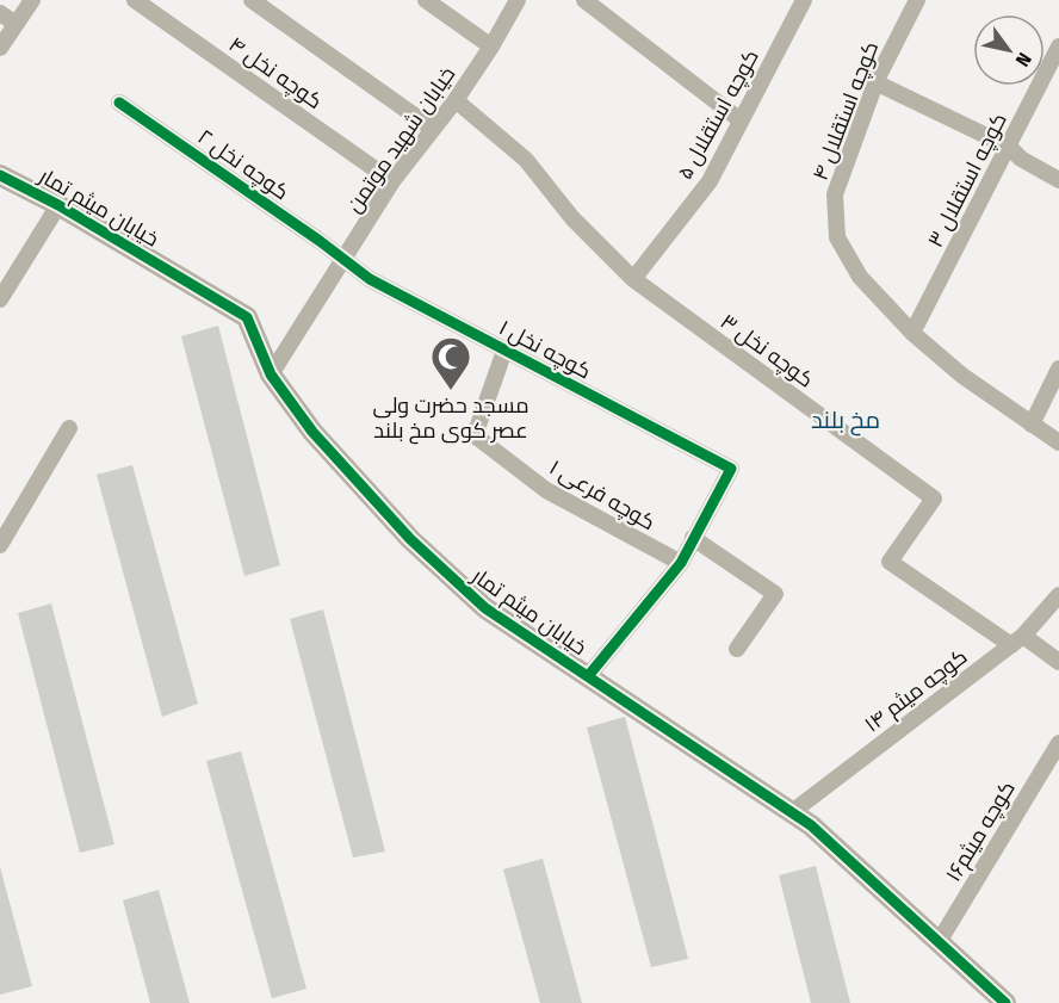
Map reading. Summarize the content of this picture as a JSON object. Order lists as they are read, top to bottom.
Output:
{
  "streets": {
    "street": [
      "کوچه نخل ۴",
      "کوچه استقلال ۴",
      "کوچه استقلال ۵",
      "خیابان شهید موتمن",
      "کوچه نخل ۲",
      "کوچه استقلال ۳",
      "خیابان میثم تمار",
      "کوچه نخل ۱",
      "کوچه نخل ۳",
      "کوچه فرعی ۱",
      "کوچه میثم ۱۴",
      "کوچه میثم۱۶"
    ]
  },
  "crossings": [
    ["کوچه نخل ۴", "خیابان شهید موتمن"],
    ["کوچه استقلال ۴", "کوچه استقلال ۳"],
    ["کوچه استقلال ۵", "کوچه نخل ۳"],
    ["خیابان شهید موتمن", "کوچه نخل ۲"],
    ["خیابان شهید موتمن", "خیابان میثم تمار"],
    ["خیابان شهید موتمن", "کوچه نخل ۱"],
    ["خیابان شهید موتمن", "کوچه نخل ۳"],
    ["کوچه نخل ۲", "کوچه نخل ۱"],
    ["خیابان میثم تمار", "کوچه میثم ۱۴"],
    ["خیابان میثم تمار", "کوچه میثم۱۶"],
    ["کوچه نخل ۱", "کوچه فرعی ۱"],
    ["کوچه نخل ۳", "کوچه میثم ۱۴"]
  ],
  "districts": ["مخ بلند"],
  "places": {
    "mosque": ["مسجد حضرت ولی عصر کوی مخ بلند"]
  },
  "north": "bottom right"
}
